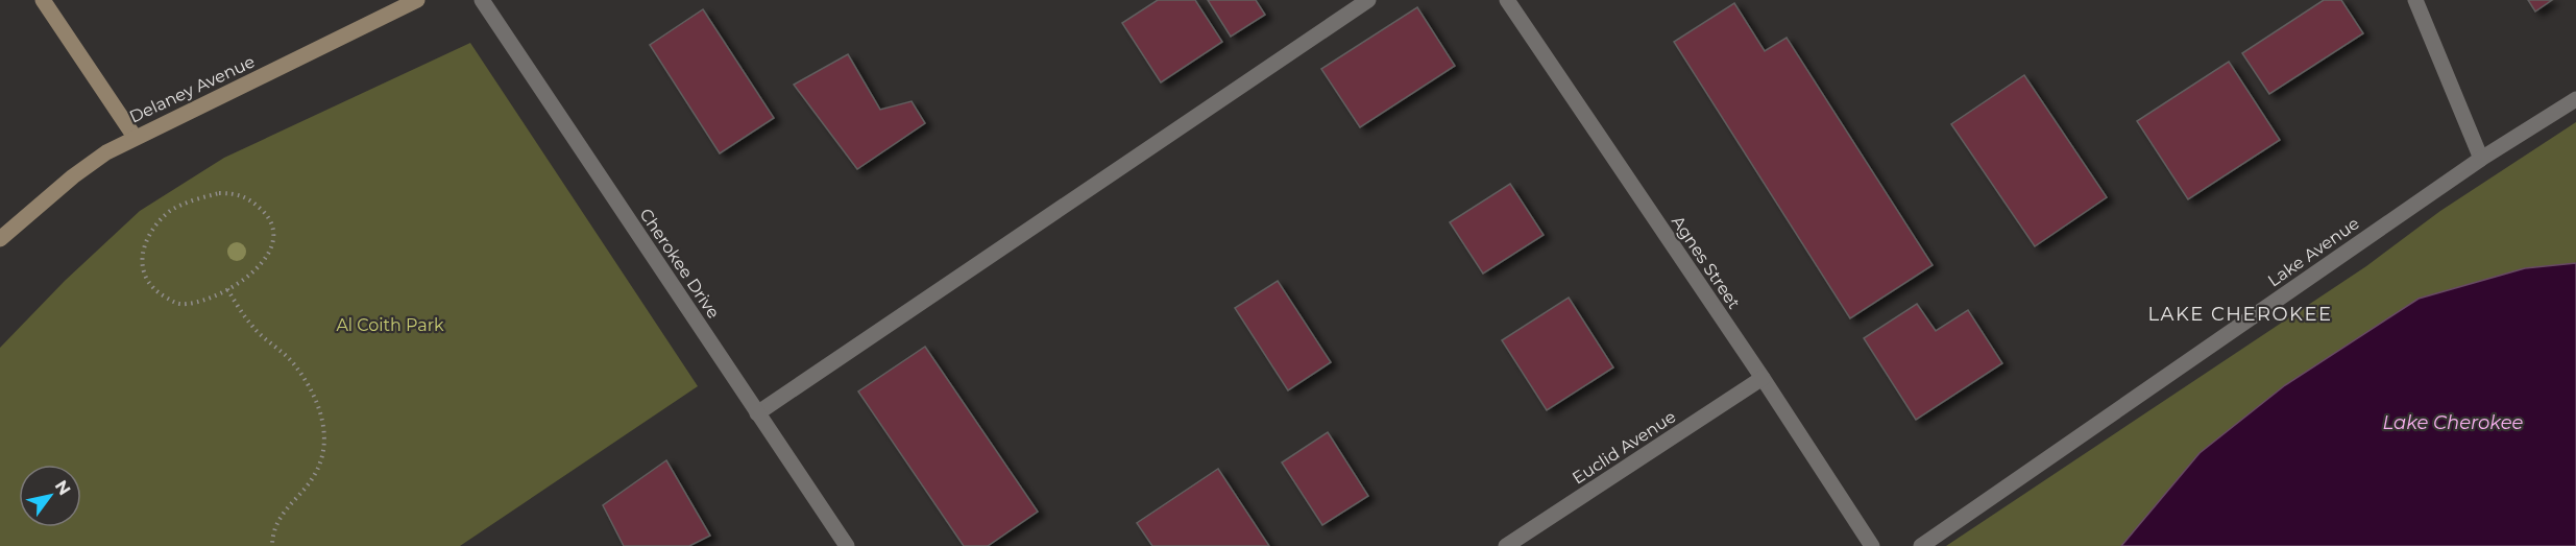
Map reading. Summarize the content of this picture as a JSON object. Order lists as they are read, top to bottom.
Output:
{
  "streets": {
    "street": [
      "Delaney Avenue",
      "Lake Avenue",
      "Agnes Street",
      "Cherokee Drive",
      "Euclid Avenue"
    ]
  },
  "crossings": [
    ["Agnes Street", "Euclid Avenue"]
  ],
  "districts": ["LAKE CHEROKEE"],
  "water": ["Lake Cherokee"],
  "parks": ["Al Coith Park"],
  "north": "top right"
}
